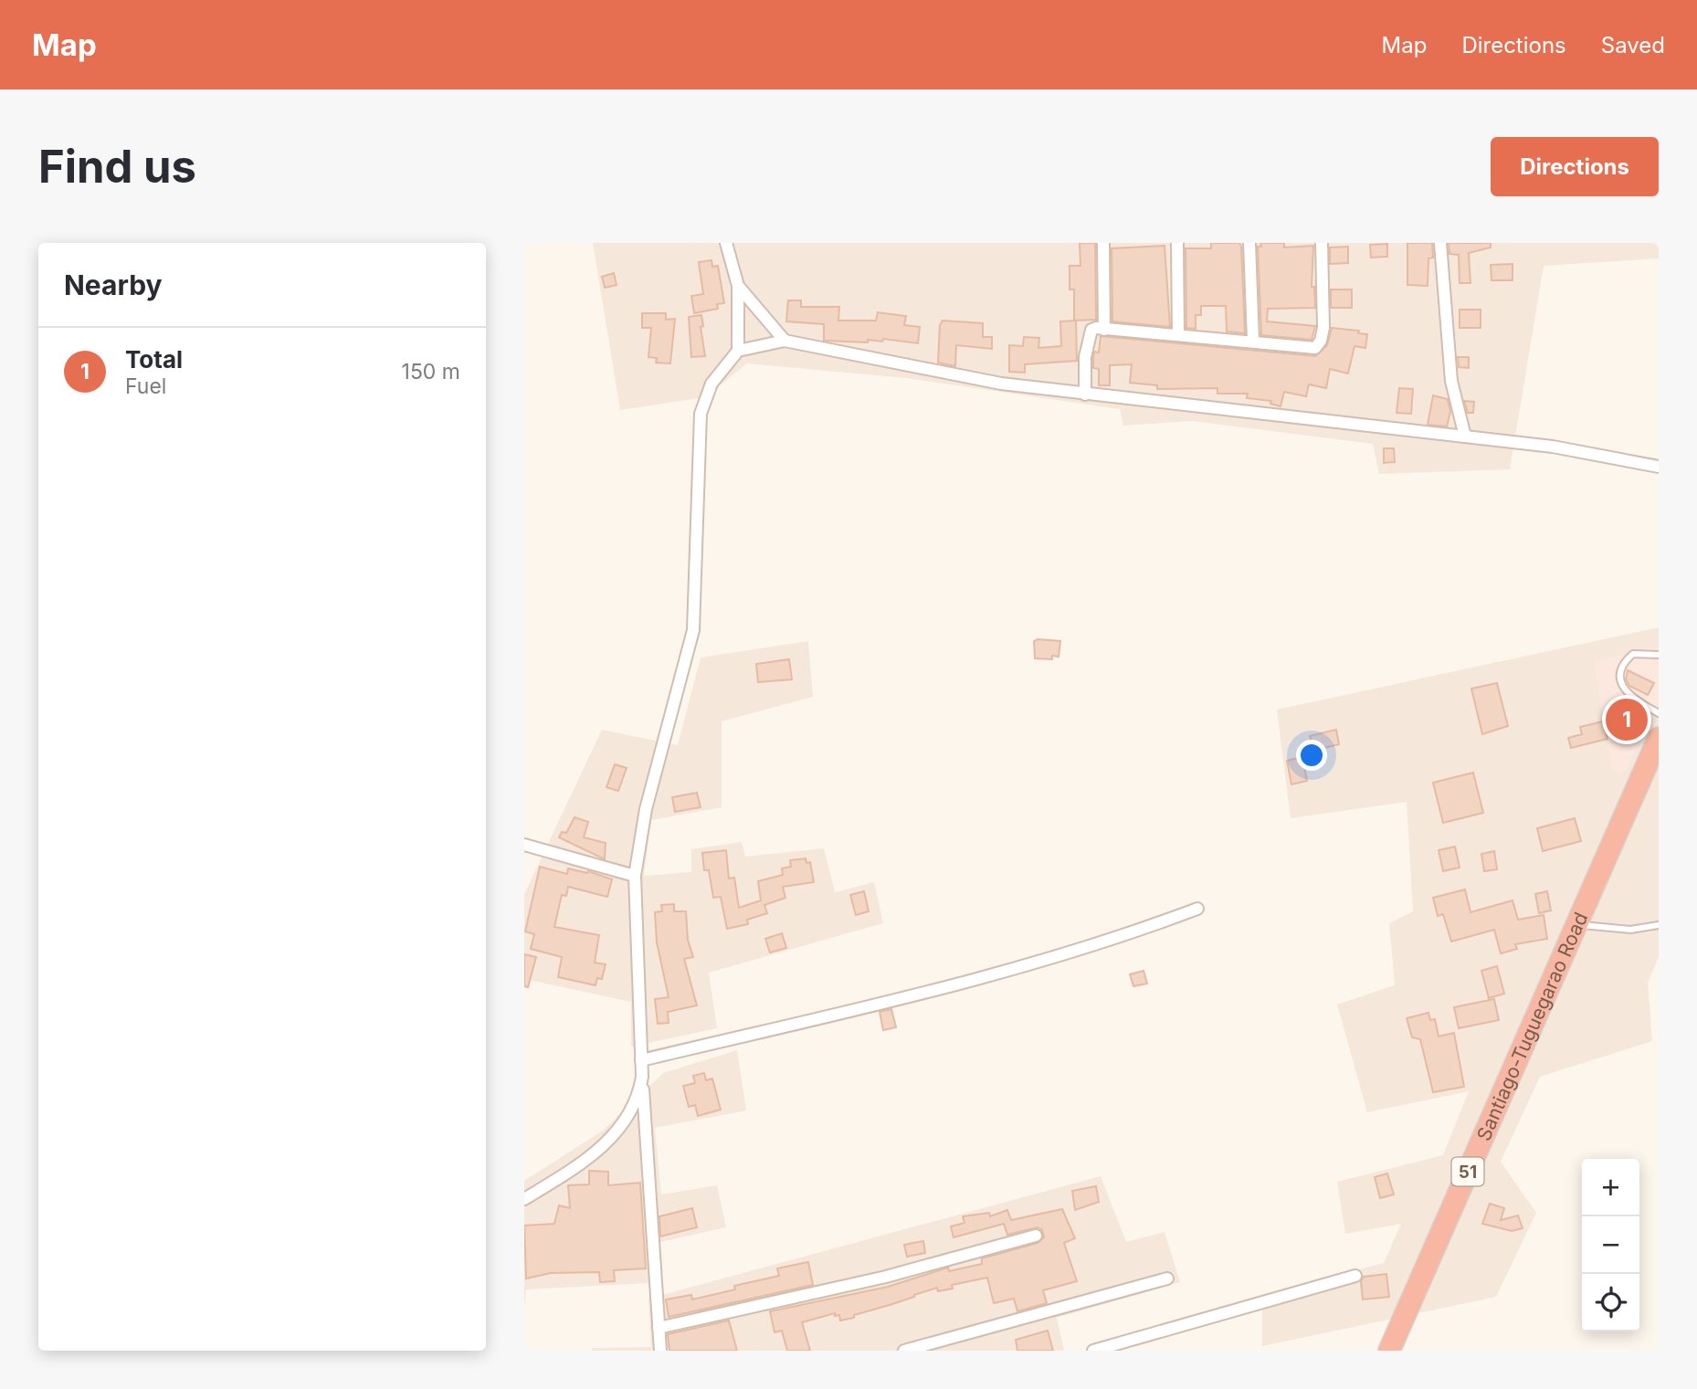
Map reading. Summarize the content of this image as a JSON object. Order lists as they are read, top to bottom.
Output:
{
  "streets": {
    "highway": ["Santiago-Tuguegarao Road", "51"]
  },
  "page": {
    "header": "Map",
    "nav": ["Map", "Directions", "Saved"],
    "buttons": "Directions",
    "title": "Find us",
    "heading": "Nearby",
    "list": [
      {
        "mark": "1",
        "name": "Total",
        "note": "Fuel",
        "value": "150 m"
      }
    ],
    "pins": "1",
    "map_buttons": ["+", "−"]
  }
}
